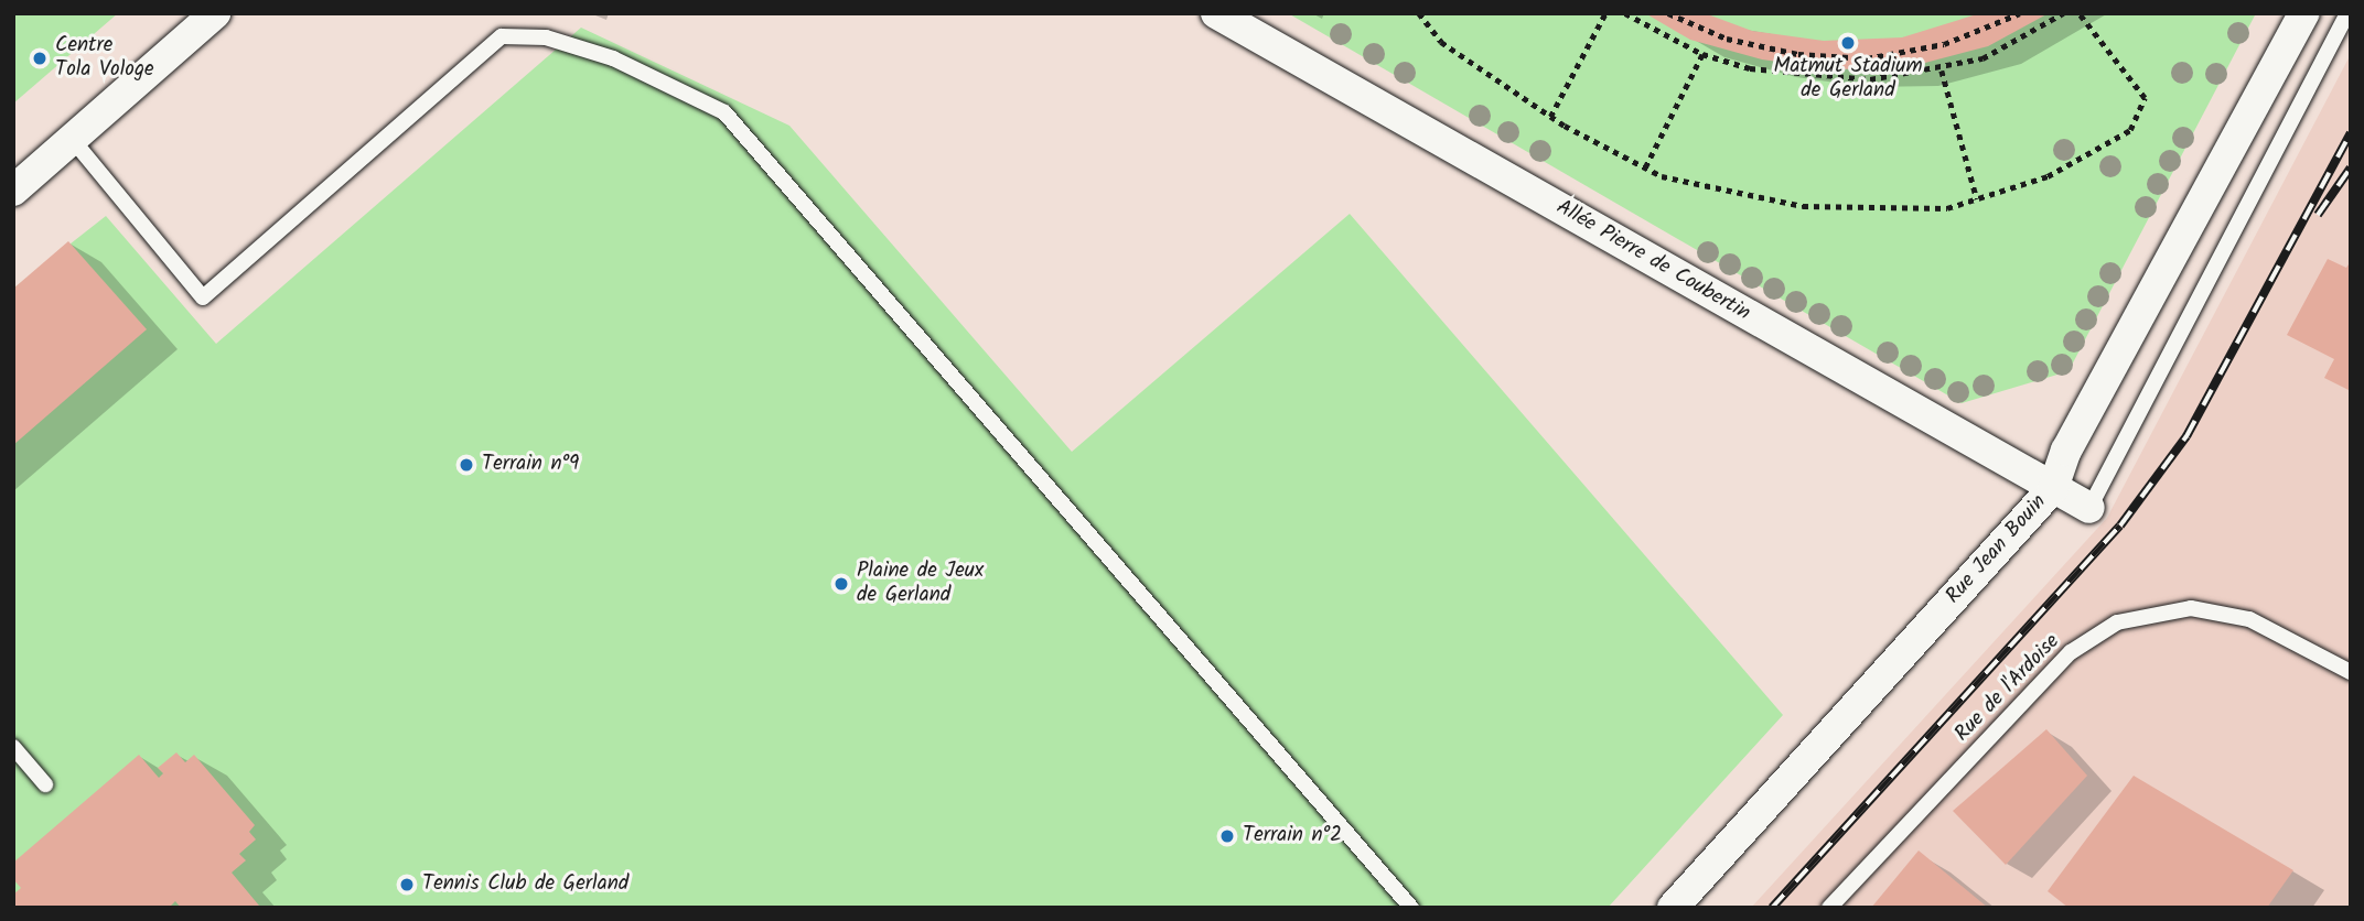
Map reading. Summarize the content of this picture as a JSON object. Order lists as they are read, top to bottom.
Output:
{
  "streets": {
    "street": ["Allée Pierre de Coubertin", "Rue Jean Bouin"],
    "lane": ["Rue de l'Ardoise"]
  },
  "crossings": [
    ["Allée Pierre de Coubertin", "Rue Jean Bouin"]
  ],
  "places": [
    "Matmut Stadium de Gerland",
    "Centre Tola Vologe",
    "Terrain n°9",
    "Plaine de Jeux de Gerland",
    "Terrain n°2",
    "Tennis Club de Gerland"
  ]
}
